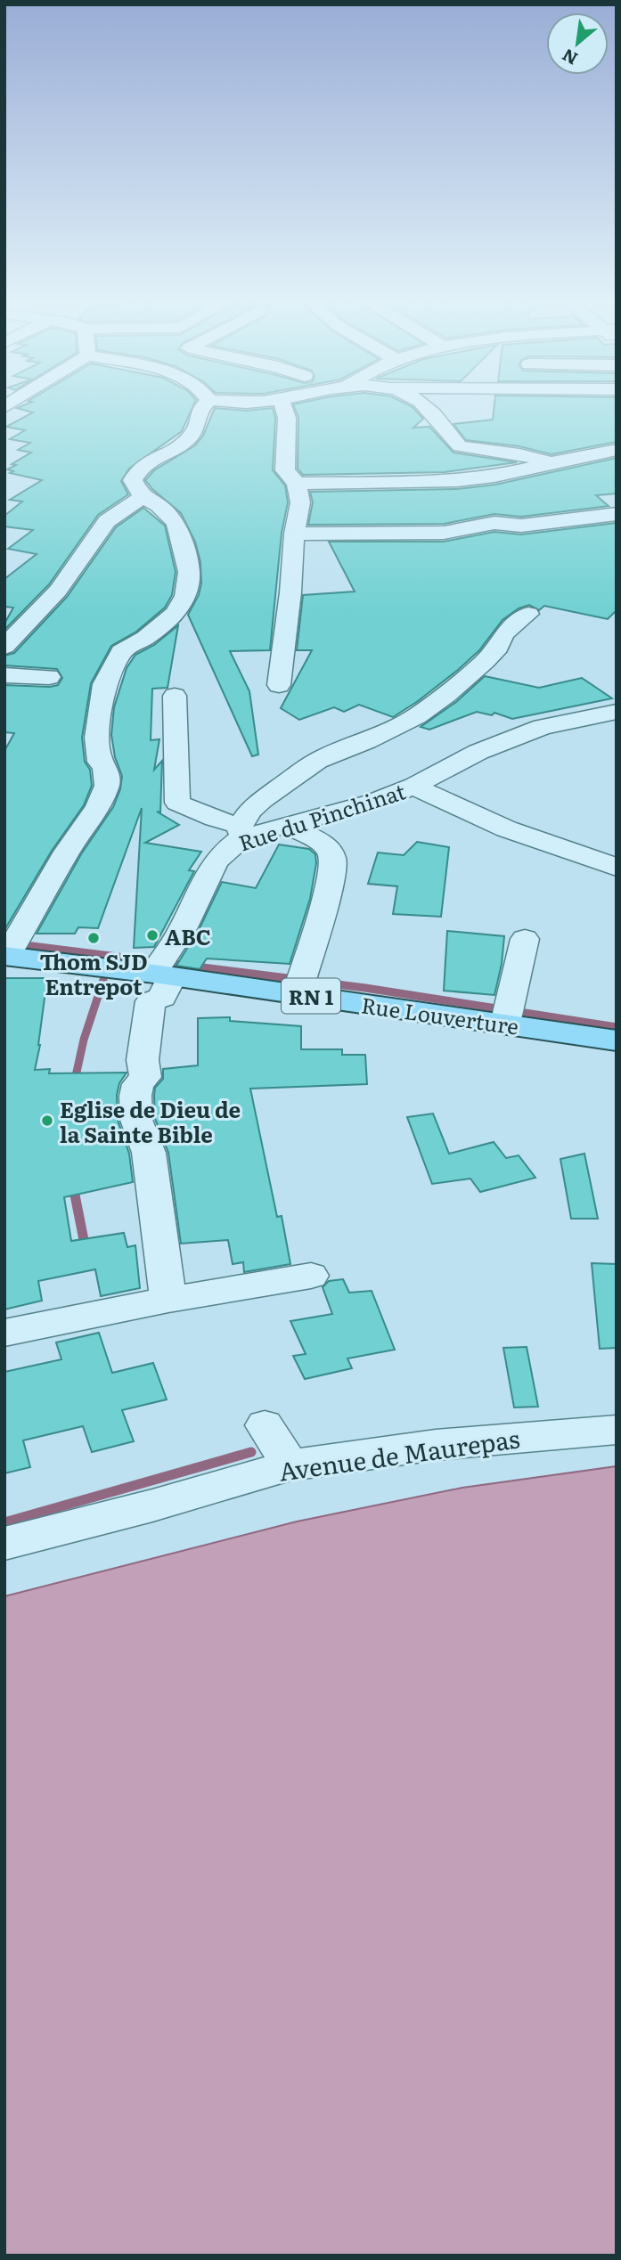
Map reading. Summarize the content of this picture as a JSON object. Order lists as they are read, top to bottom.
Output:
{
  "streets": {
    "main road": ["RN 1", "Rue Louverture"],
    "street": ["Rue du Pinchinat", "Avenue de Maurepas"]
  },
  "crossings": [
    ["Rue du Pinchinat", "Rue Louverture"]
  ],
  "places": ["ABC", "Thom SJD Entrepot", "Eglise de Dieu de la Sainte Bible"],
  "north": "bottom left"
}
